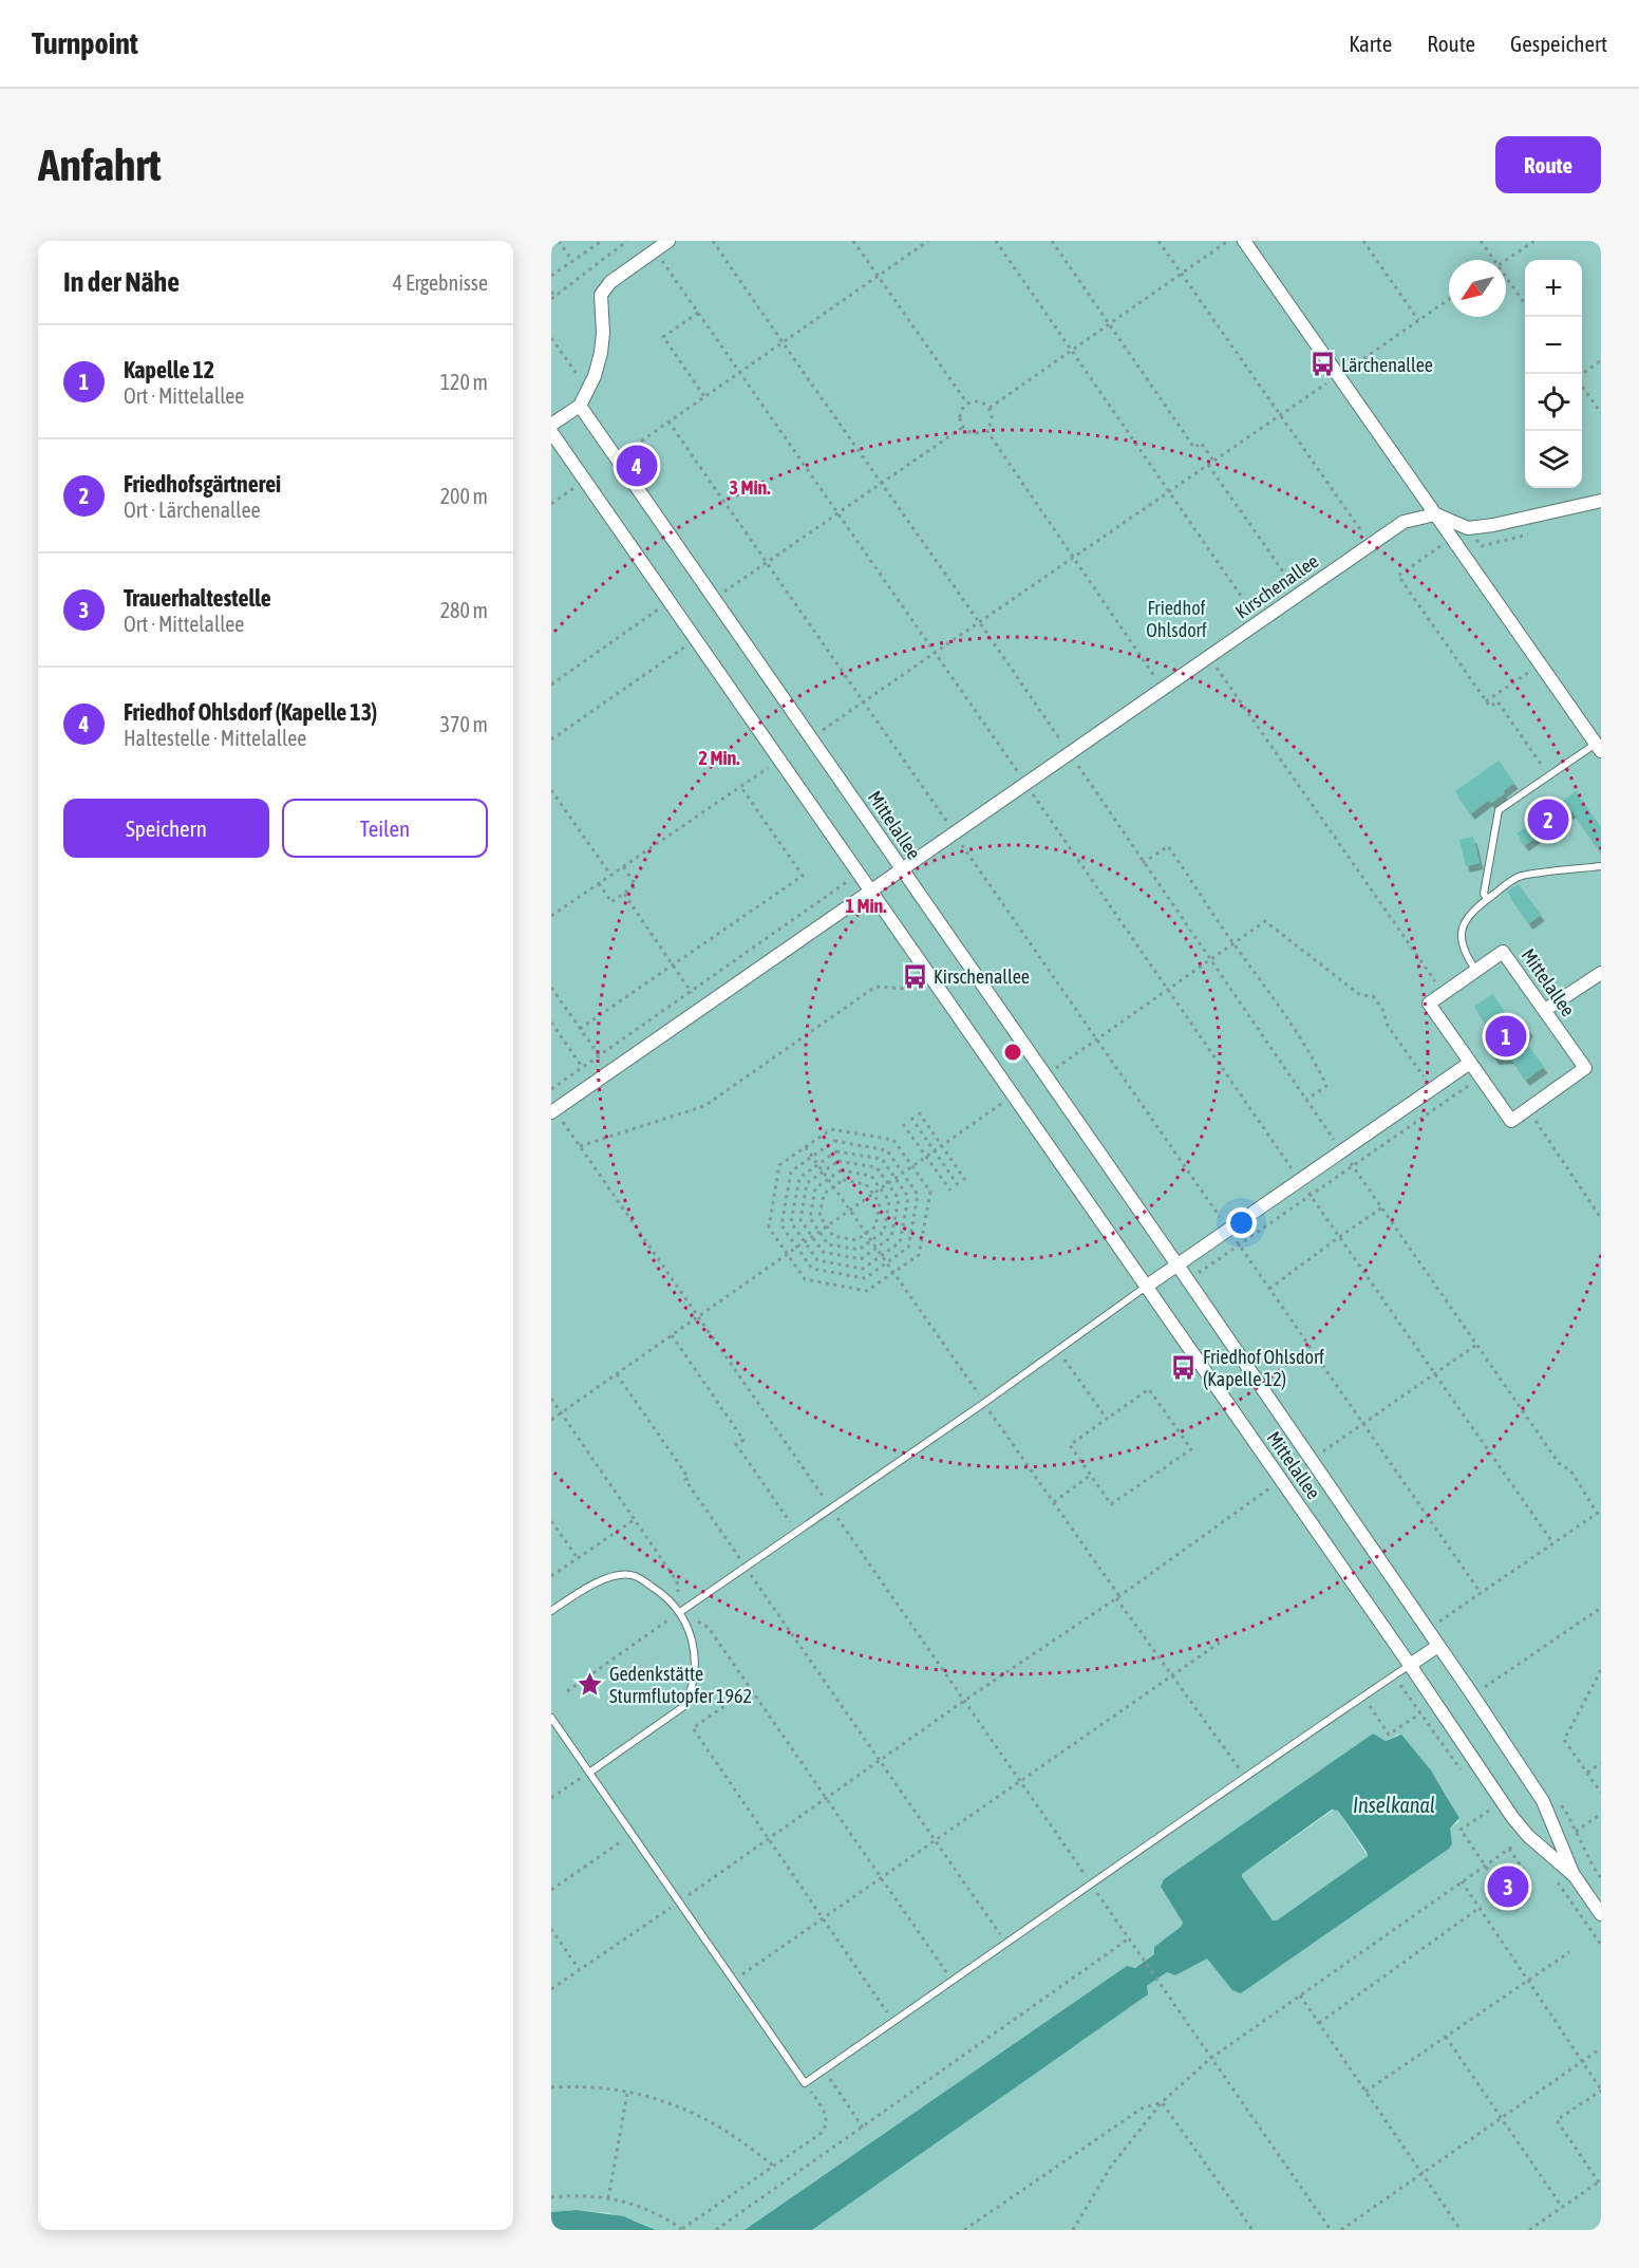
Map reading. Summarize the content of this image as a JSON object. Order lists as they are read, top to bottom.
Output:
{
  "streets": {
    "street": ["Kirschenallee", "Mittelallee"]
  },
  "crossings": [
    ["Kirschenallee", "Mittelallee"]
  ],
  "water": ["Inselkanal"],
  "parks": ["Friedhof Ohlsdorf"],
  "places": {
    "bus stop": ["Lärchenallee", "Kirschenallee", "Friedhof Ohlsdorf (Kapelle 12)"],
    "place": ["Gedenkstätte Sturmflutopfer 1962"]
  },
  "north": "bottom left",
  "page": {
    "header": "Turnpoint",
    "nav": ["Karte", "Route", "Gespeichert"],
    "buttons": [
      "Route",
      ["Speichern", "Teilen"]
    ],
    "title": "Anfahrt",
    "heading": ["In der Nähe", "4 Ergebnisse"],
    "map_buttons": ["+", "−"],
    "list": [
      {
        "mark": "1",
        "name": "Kapelle 12",
        "note": "Ort · Mittelallee",
        "value": "120 m"
      },
      {
        "mark": "2",
        "name": "Friedhofsgärtnerei",
        "note": "Ort · Lärchenallee",
        "value": "200 m"
      },
      {
        "mark": "3",
        "name": "Trauerhaltestelle",
        "note": "Ort · Mittelallee",
        "value": "280 m"
      },
      {
        "mark": "4",
        "name": "Friedhof Ohlsdorf (Kapelle 13)",
        "note": "Haltestelle · Mittelallee",
        "value": "370 m"
      }
    ],
    "pins": [
      "4",
      "2",
      "1",
      "3"
    ]
  },
  "rings": ["3 Min.", "2 Min.", "1 Min."]
}
